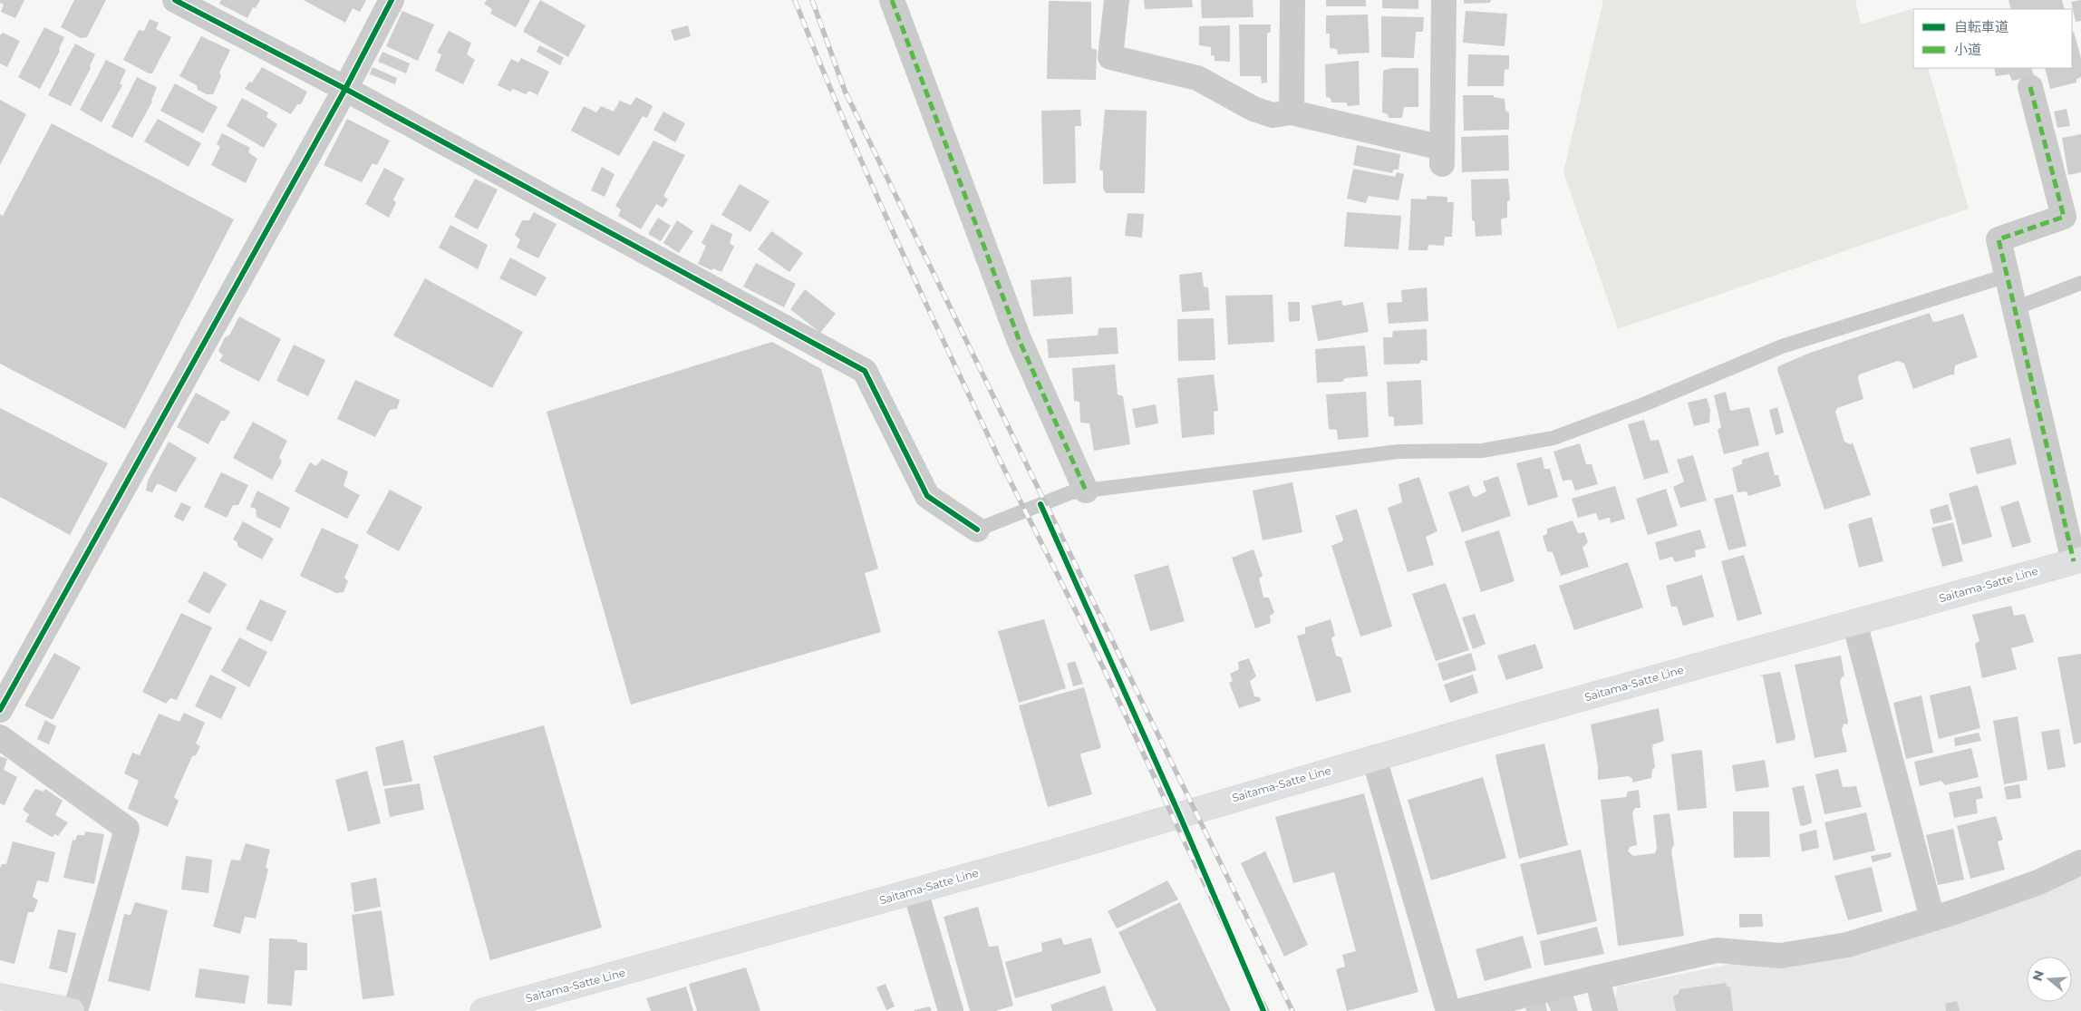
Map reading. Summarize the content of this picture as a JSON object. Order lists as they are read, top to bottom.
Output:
{
  "streets": {
    "main road": ["Saitama-Satte Line"]
  },
  "legend": ["自転車道", "小道"],
  "north": "left"
}
